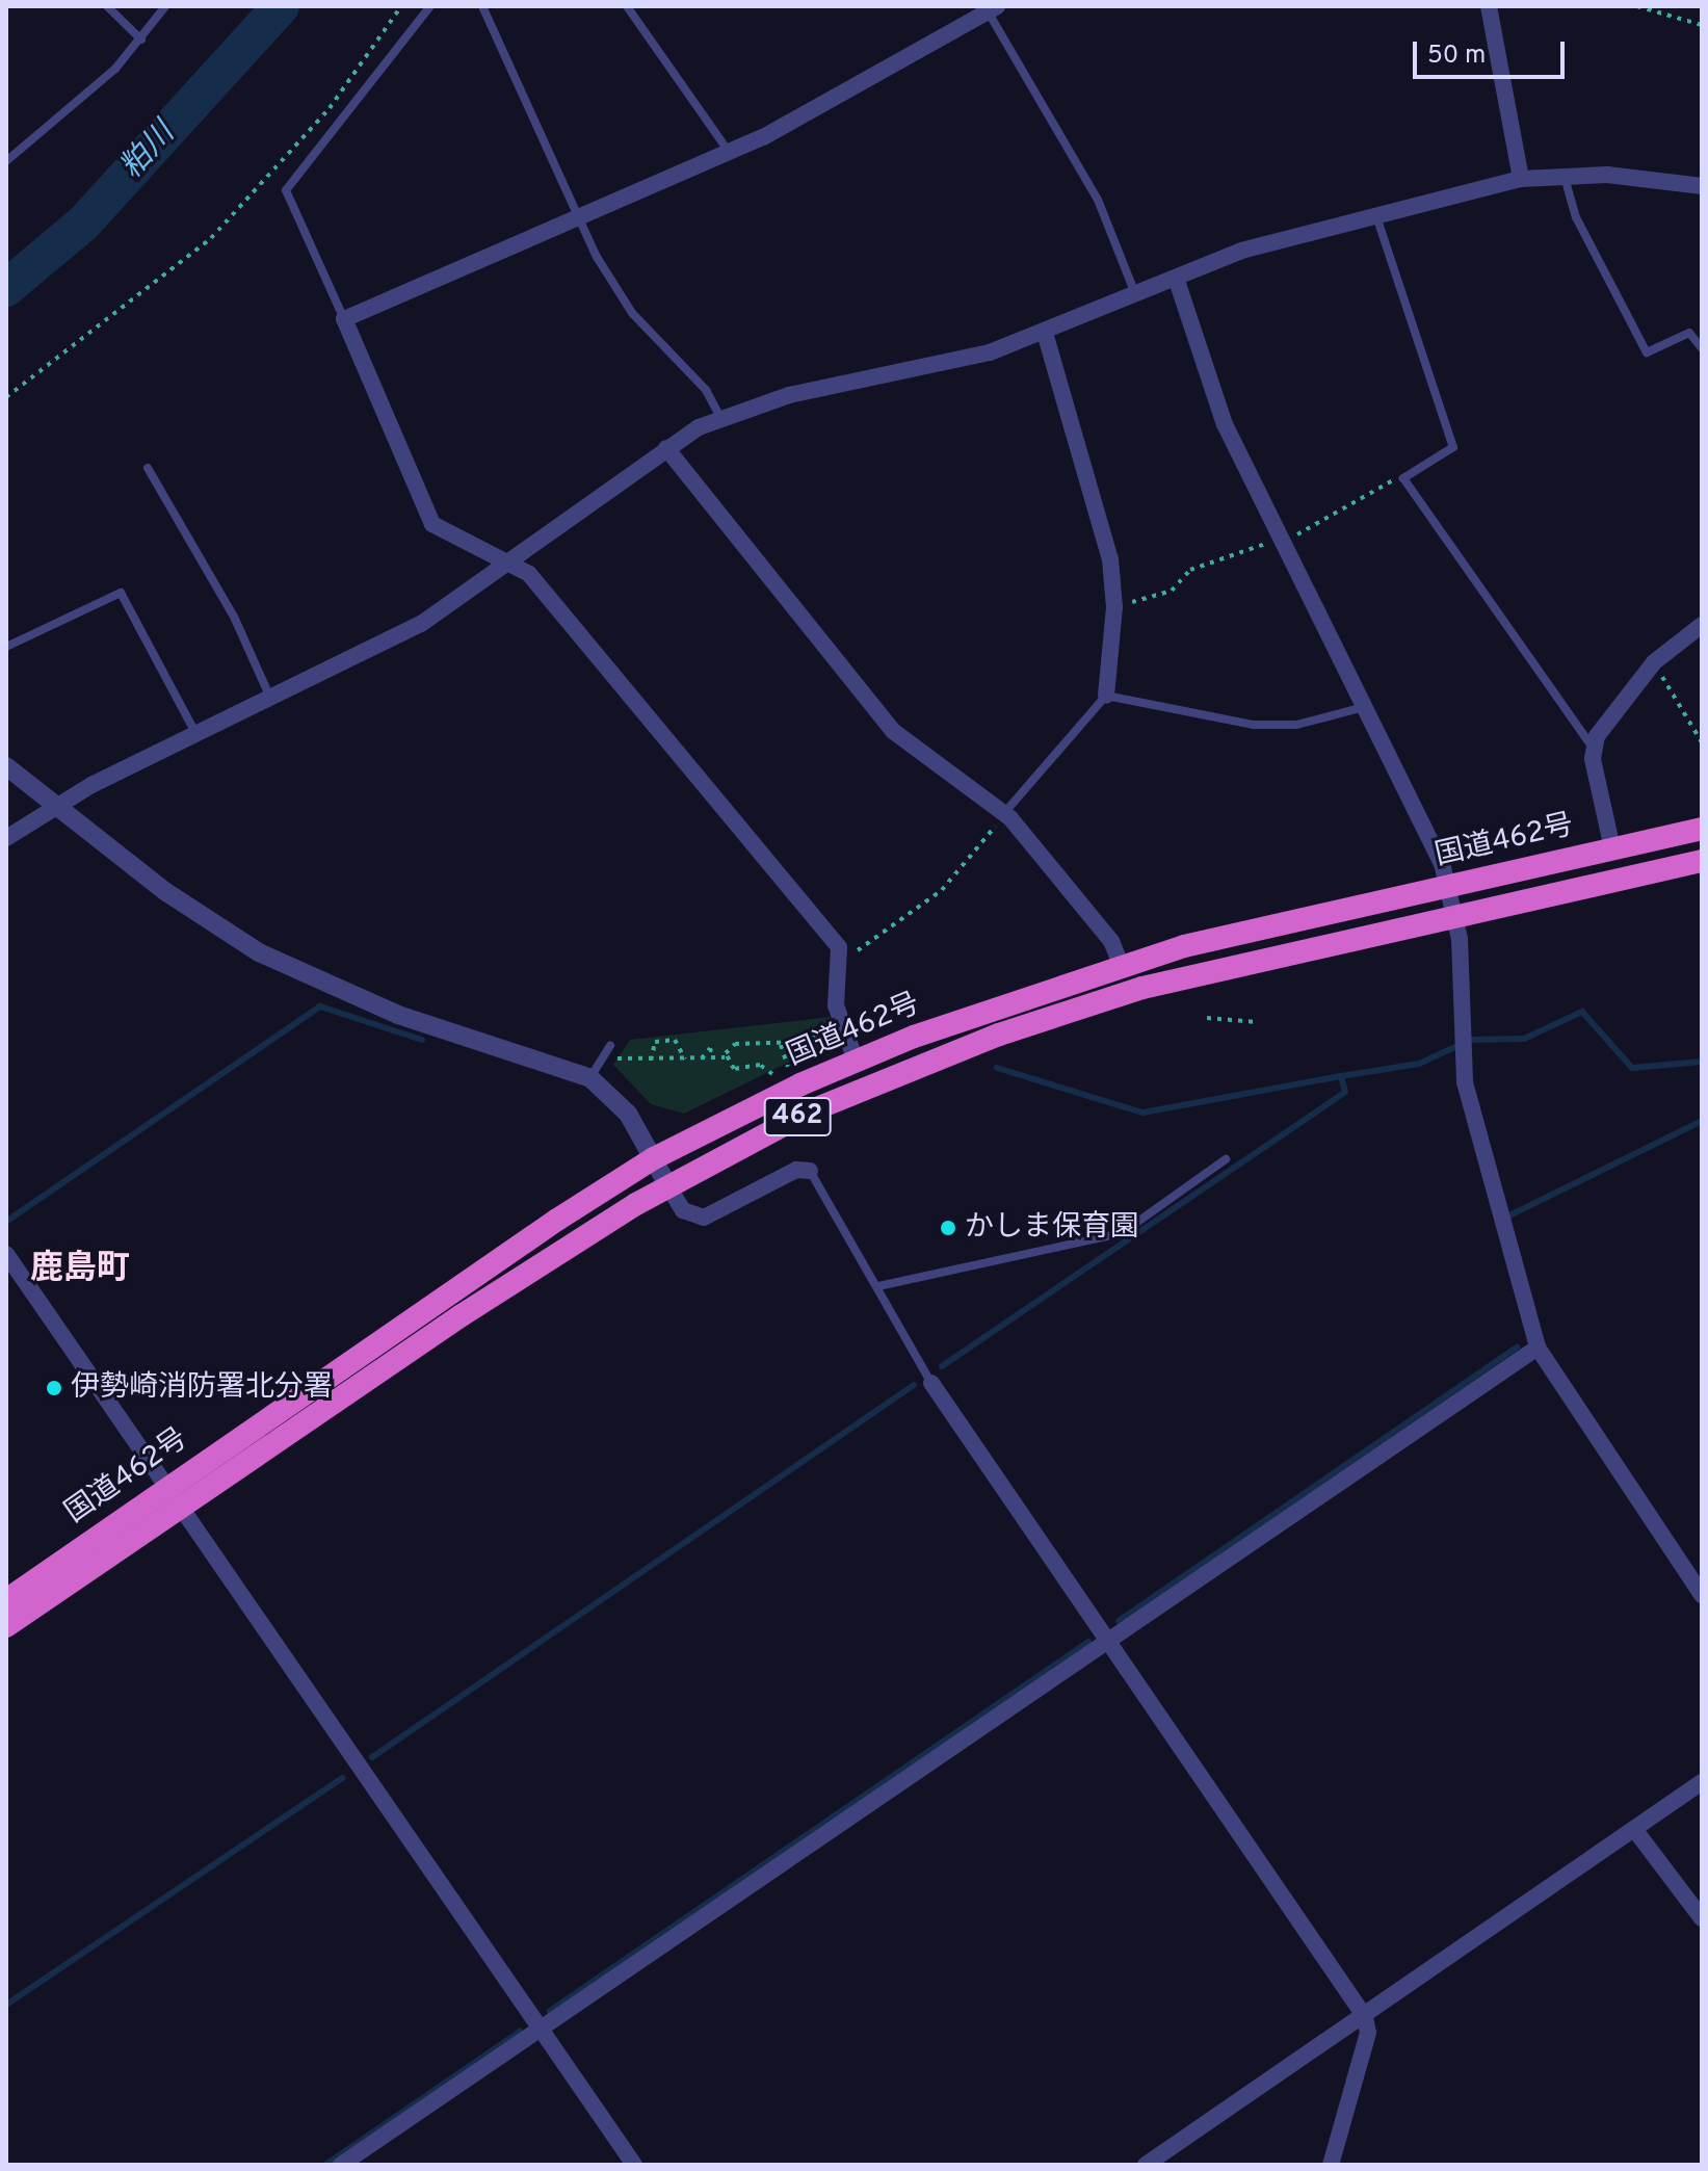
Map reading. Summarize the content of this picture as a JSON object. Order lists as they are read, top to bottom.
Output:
{
  "streets": {
    "highway": ["国道462号", "462"]
  },
  "districts": ["鹿島町"],
  "water": ["粕川"],
  "places": ["かしま保育園", "伊勢崎消防署北分署"],
  "scale_bar": "50 m"
}
